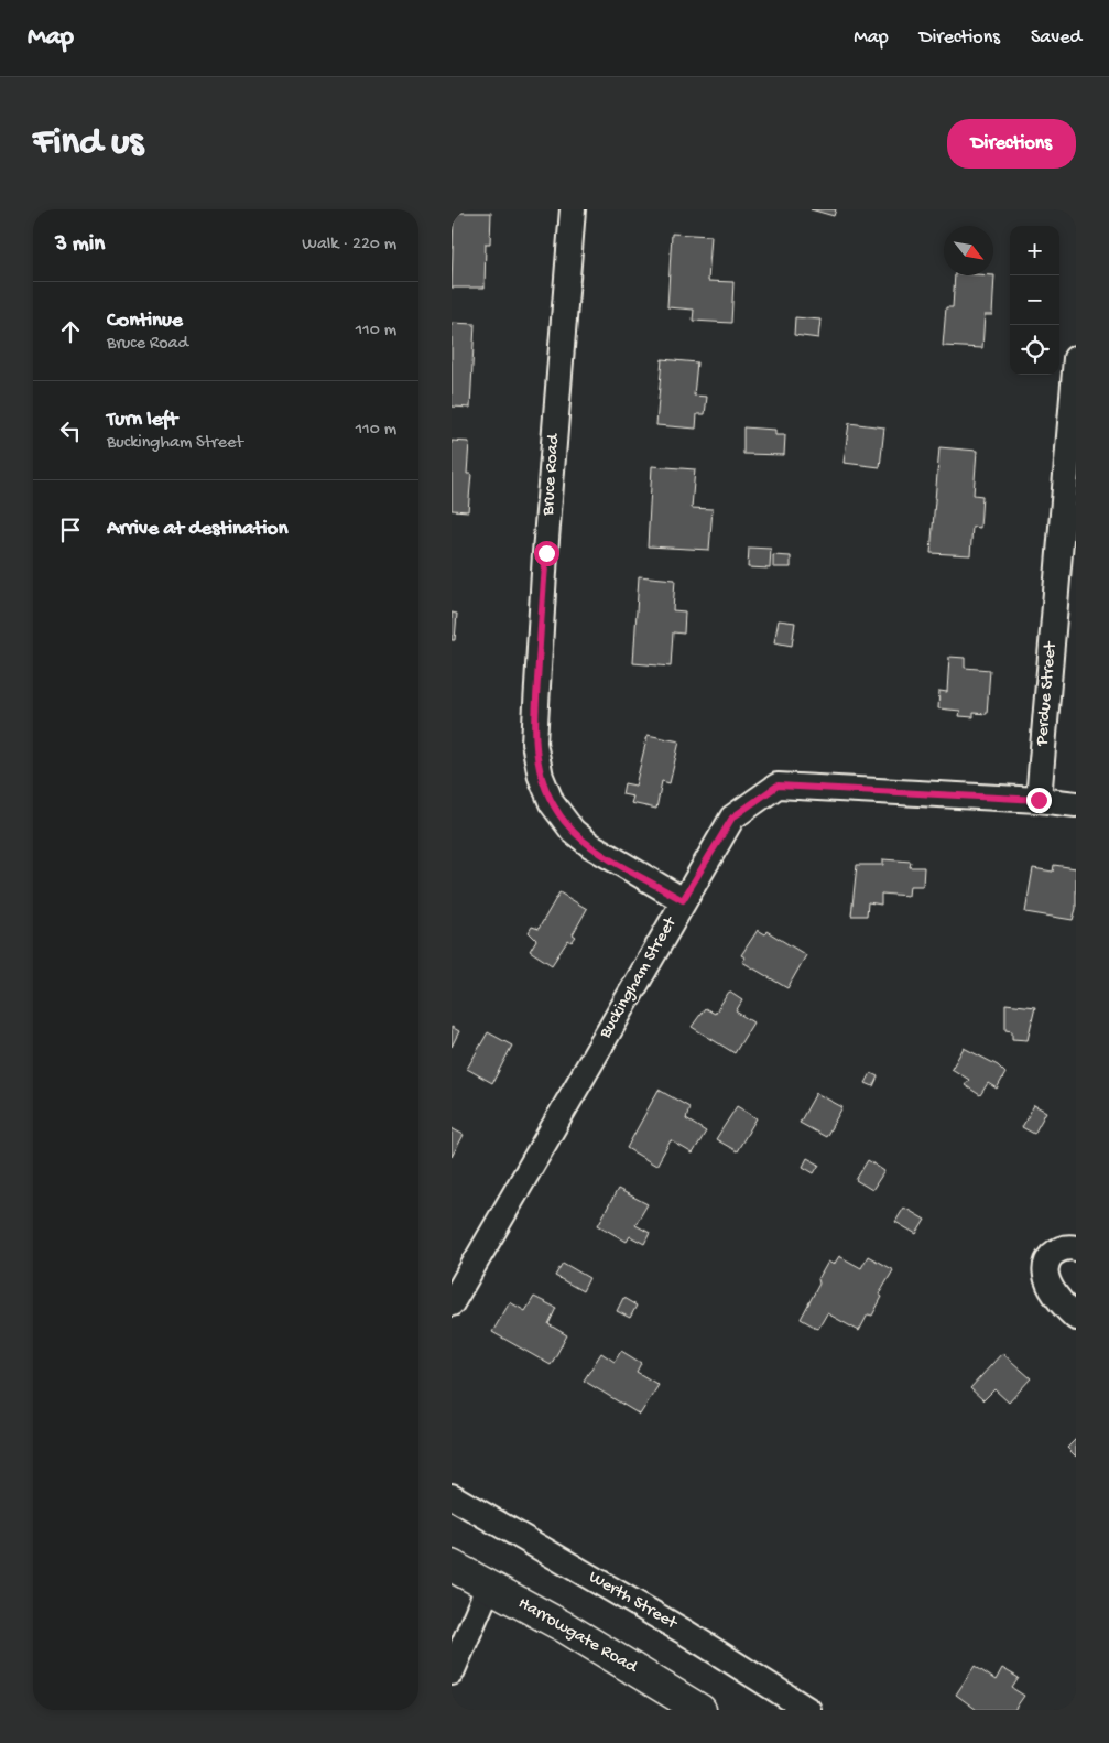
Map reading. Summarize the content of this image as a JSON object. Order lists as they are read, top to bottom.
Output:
{
  "streets": {
    "main road": ["Harrowgate Road"],
    "street": [
      "Bruce Road",
      "Perdue Street",
      "Buckingham Street",
      "Werth Street"
    ]
  },
  "crossings": [
    ["Bruce Road", "Buckingham Street"],
    ["Perdue Street", "Buckingham Street"]
  ],
  "north": "bottom right",
  "page": {
    "header": "Map",
    "nav": ["Map", "Directions", "Saved"],
    "buttons": "Directions",
    "title": "Find us",
    "heading": ["3 min", "Walk · 220 m"],
    "map_buttons": ["+", "−"],
    "list": [
      ["Continue", "Bruce Road", "110 m"],
      ["Turn left", "Buckingham Street", "110 m"],
      "Arrive at destination"
    ]
  }
}
